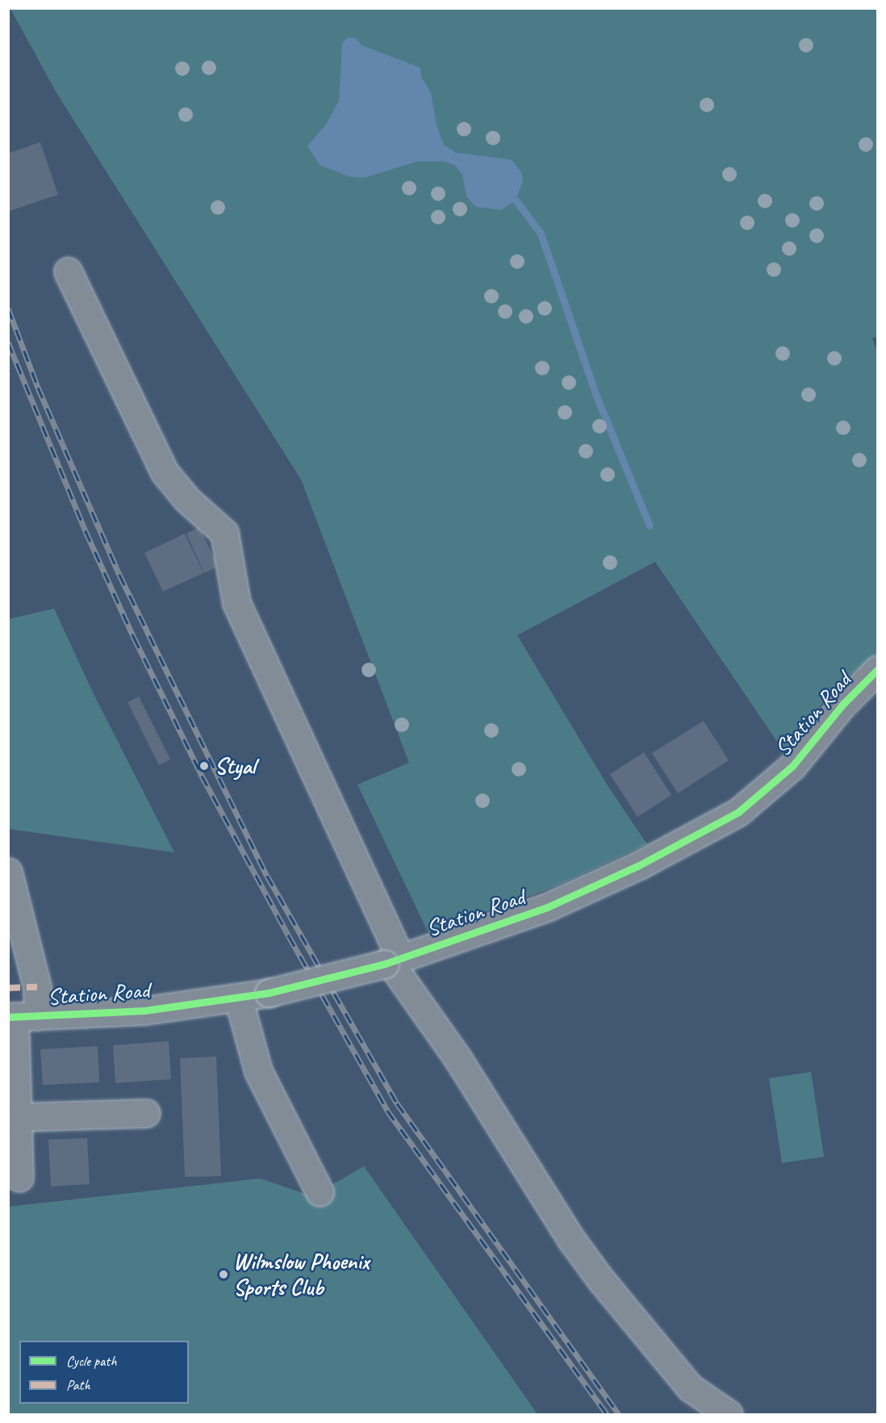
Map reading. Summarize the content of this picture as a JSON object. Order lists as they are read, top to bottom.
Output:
{
  "streets": {
    "street": ["Station Road"]
  },
  "places": ["Styal", "Wilmslow Phoenix Sports Club"],
  "legend": ["Cycle path", "Path"]
}
